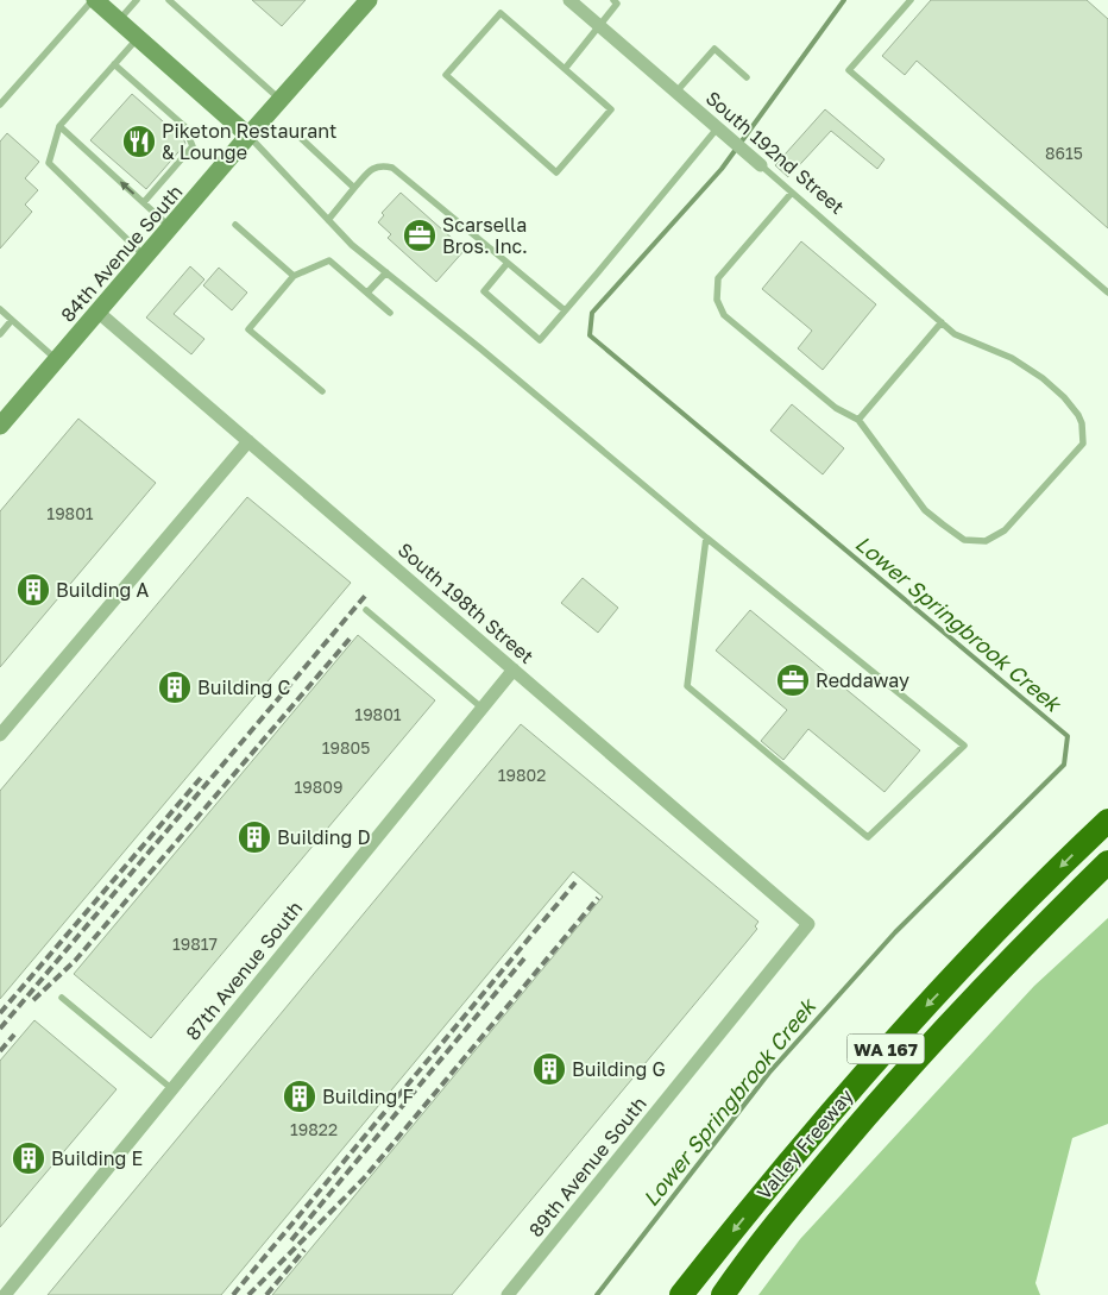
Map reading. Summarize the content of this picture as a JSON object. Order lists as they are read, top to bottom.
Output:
{
  "streets": {
    "highway": ["WA 167", "Valley Freeway"],
    "main road": ["84th Avenue South"],
    "street": [
      "South 192nd Street",
      "South 198th Street",
      "87th Avenue South",
      "89th Avenue South"
    ]
  },
  "crossings": [
    ["84th Avenue South", "South 198th Street"],
    ["South 198th Street", "87th Avenue South"],
    ["South 198th Street", "89th Avenue South"]
  ],
  "water": ["Lower Springbrook Creek"],
  "places": {
    "restaurant": ["Piketon Restaurant & Lounge"],
    "office": ["Scarsella Bros. Inc.", "Reddaway"],
    "building": [
      "Building A",
      "Building C",
      "Building D",
      "Building G",
      "Building F",
      "Building E"
    ]
  },
  "house_numbers": [
    "8615",
    "19801",
    "19801",
    "19805",
    "19802",
    "19809",
    "19817",
    "19822"
  ]
}
